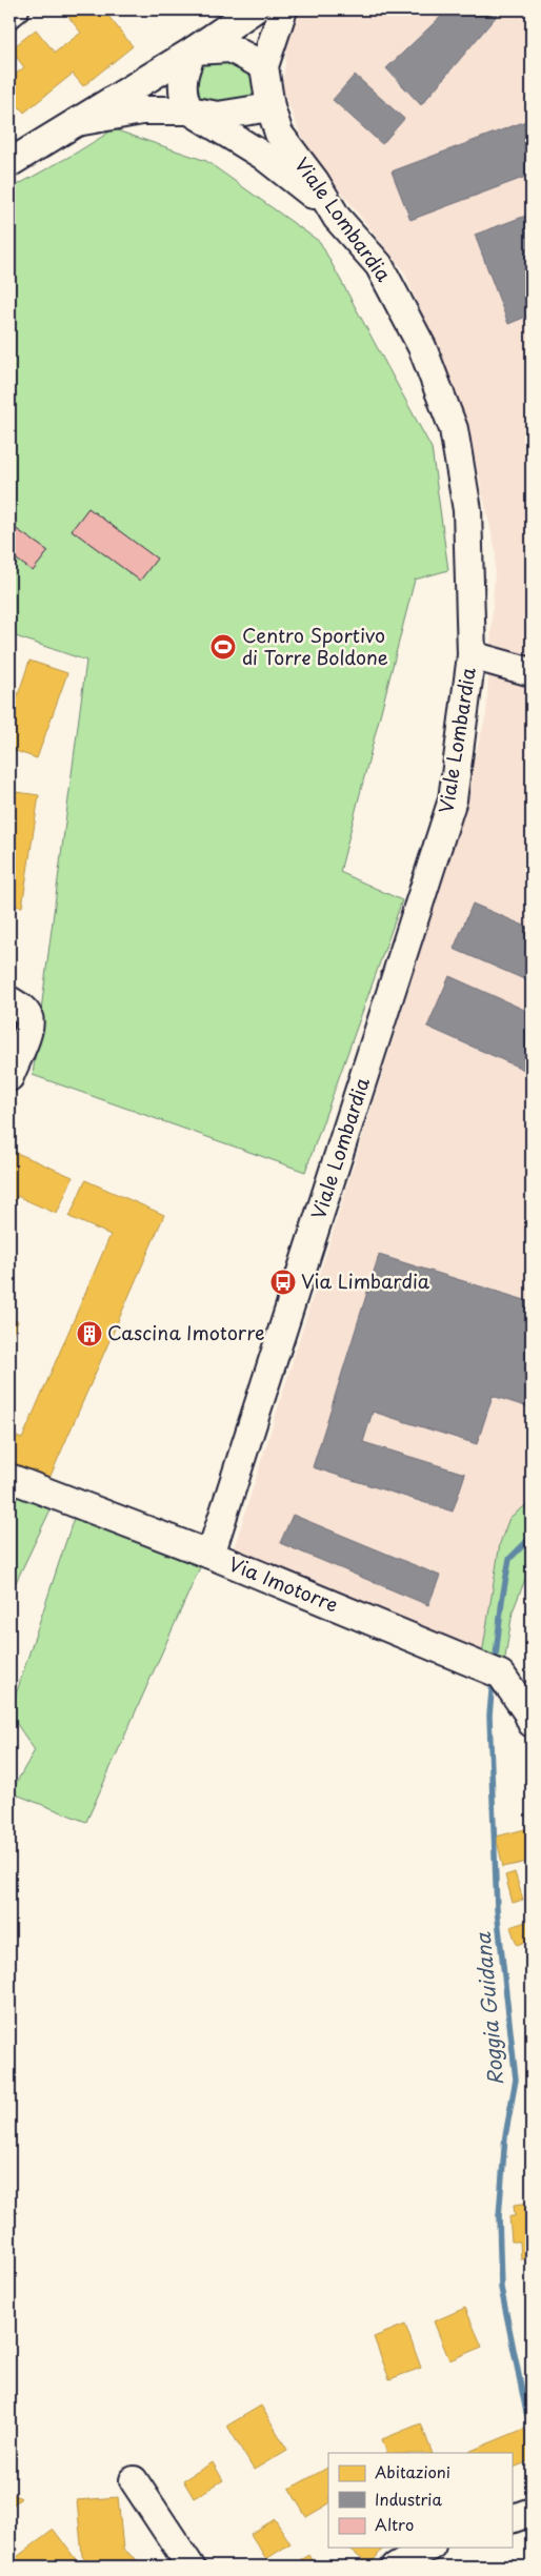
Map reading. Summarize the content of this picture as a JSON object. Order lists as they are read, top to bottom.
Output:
{
  "streets": {
    "street": ["Viale Lombardia", "Via Imotorre"]
  },
  "crossings": [
    ["Viale Lombardia", "Via Imotorre"]
  ],
  "water": ["Roggia Guidana"],
  "places": {
    "sports": ["Centro Sportivo di Torre Boldone"],
    "bus stop": ["Via Limbardia"],
    "building": ["Cascina Imotorre"]
  },
  "legend": ["Abitazioni", "Industria", "Altro"]
}
